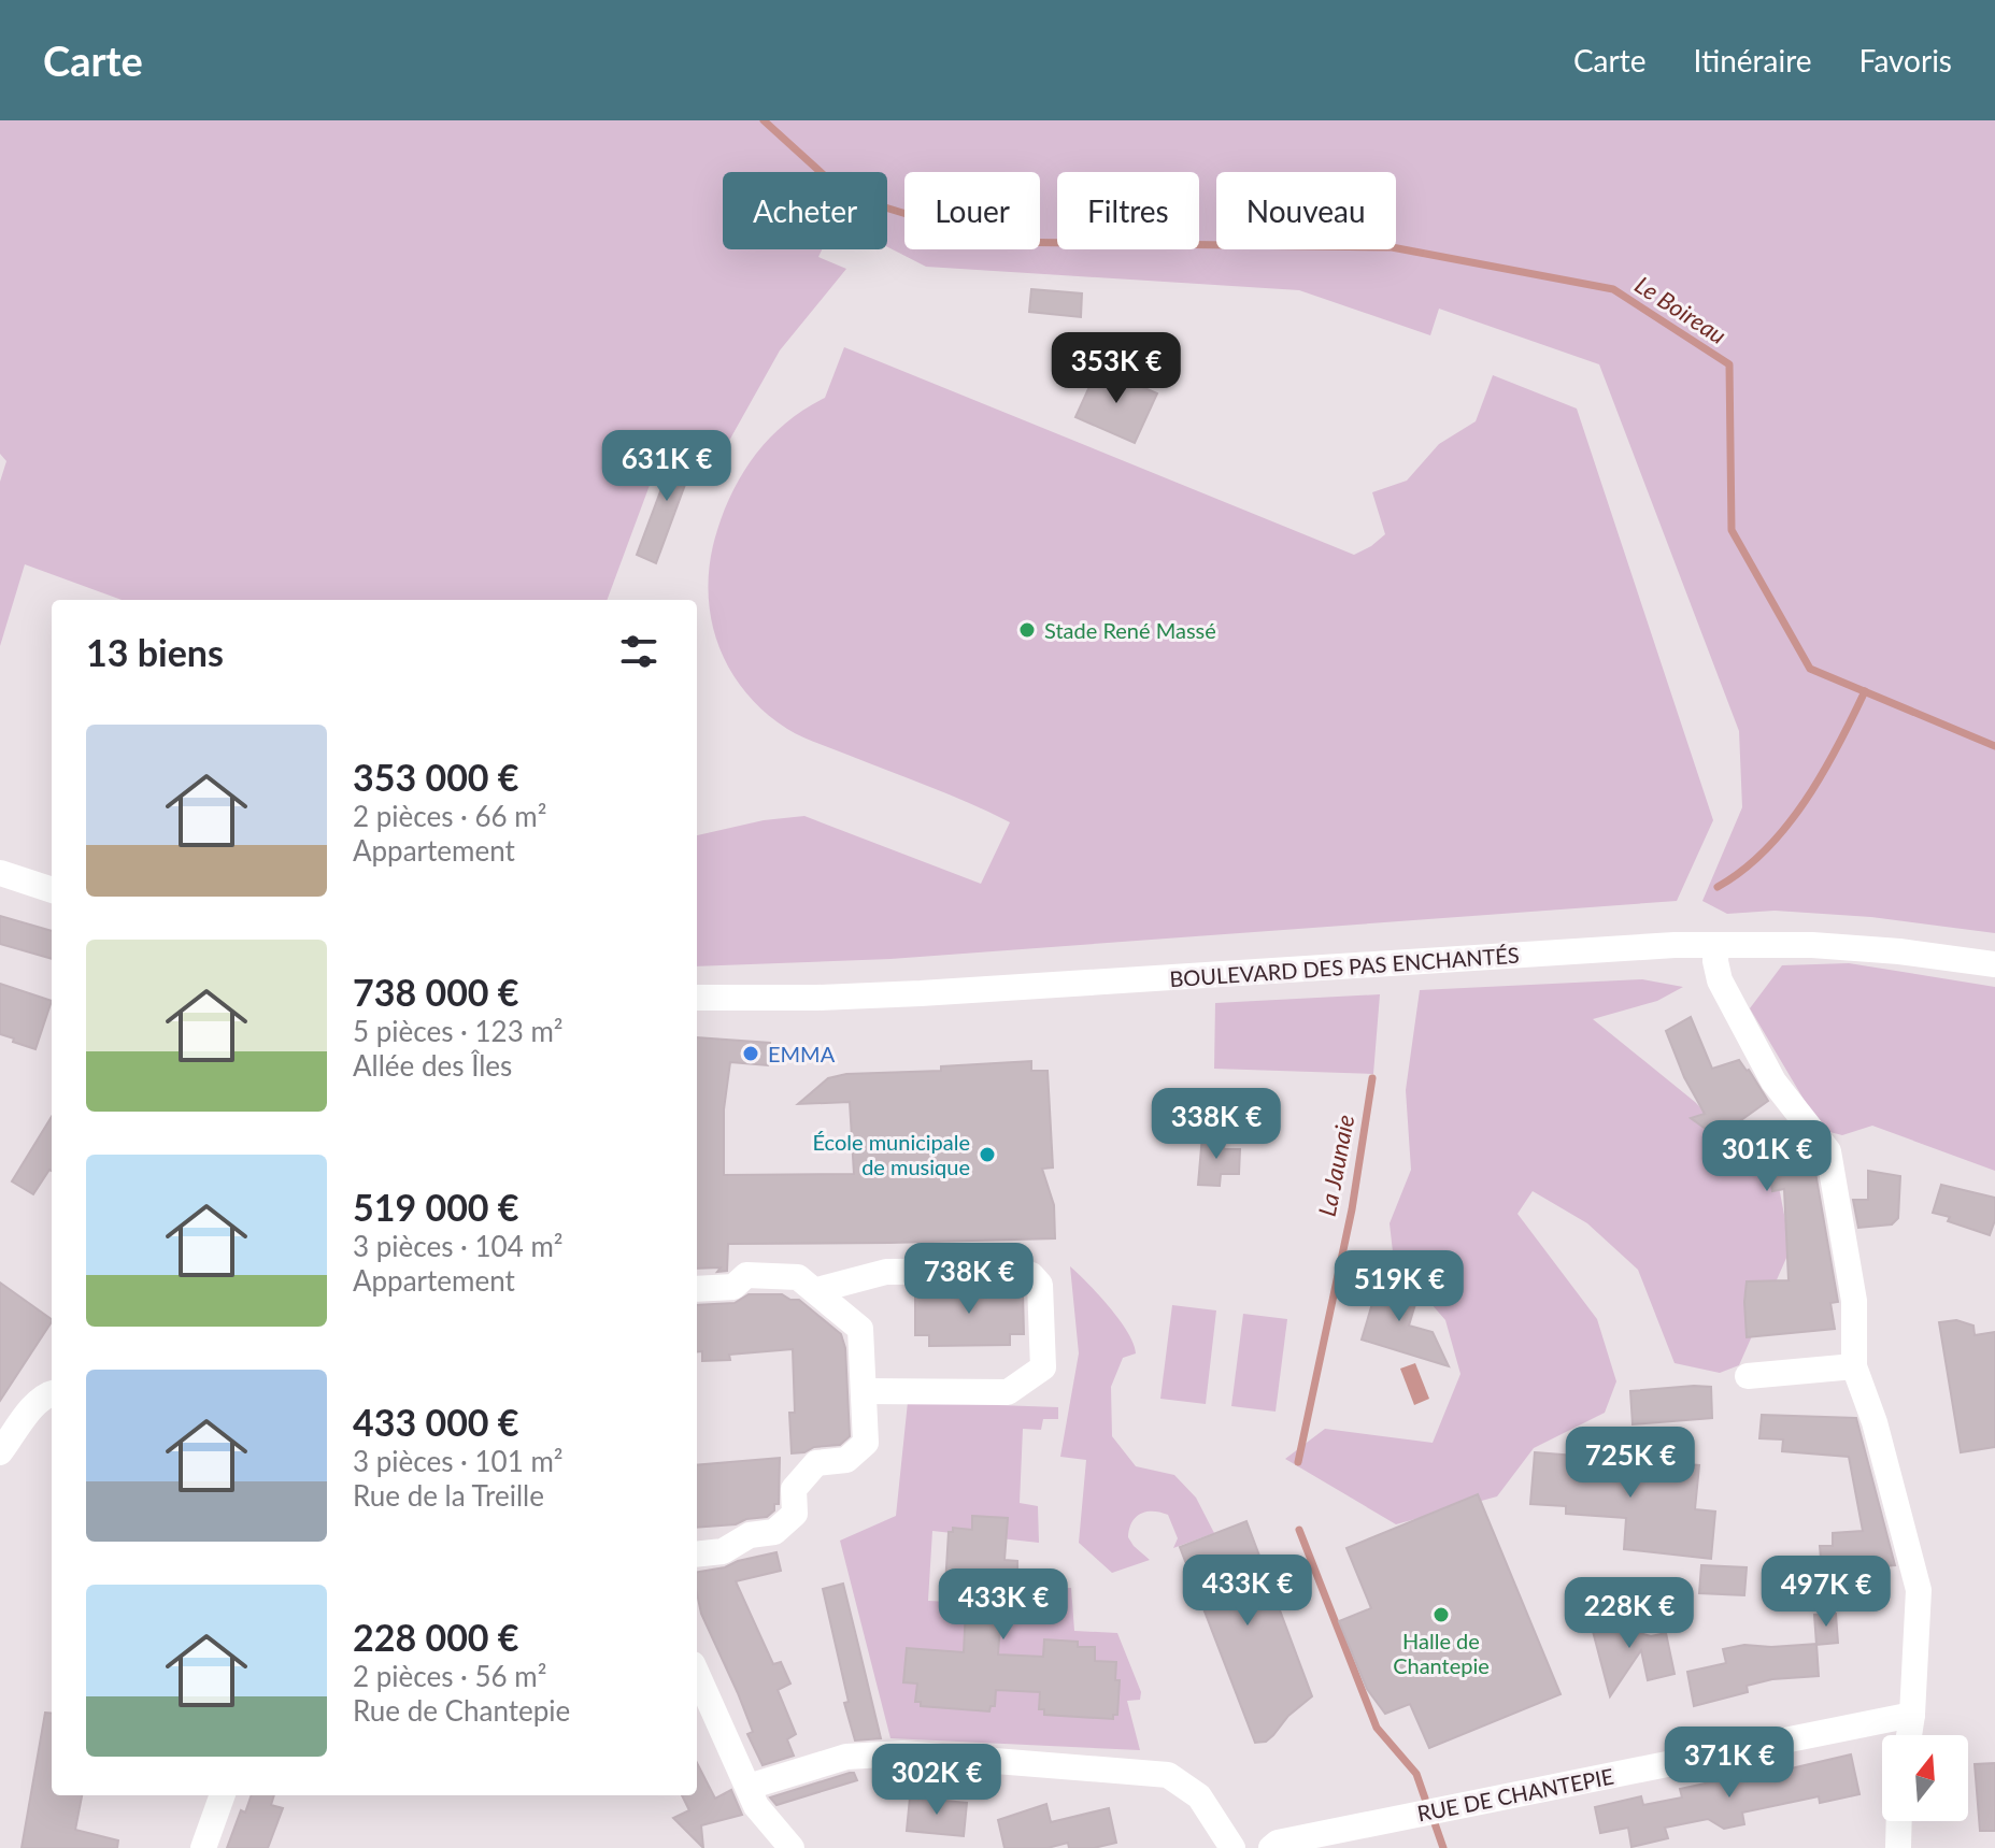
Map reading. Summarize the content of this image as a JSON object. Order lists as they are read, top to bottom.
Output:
{
  "streets": {
    "street": ["BOULEVARD DES PAS ENCHANTÉS", "RUE DE CHANTEPIE"]
  },
  "water": ["Le Boireau", "La Jaunaie"],
  "places": [
    "Stade René Massé",
    "EMMA",
    "École municipale de musique",
    "Halle de Chantepie"
  ],
  "north": "top",
  "page": {
    "header": "Carte",
    "nav": ["Carte", "Itinéraire", "Favoris"],
    "chip": [
      "Acheter",
      "Louer",
      "Filtres",
      "Nouveau"
    ],
    "price": [
      "353K €",
      "631K €",
      "338K €",
      "301K €",
      "738K €",
      "519K €",
      "725K €",
      "433K €",
      "497K €",
      "433K €",
      "228K €",
      "371K €",
      "302K €"
    ],
    "heading": "13 biens",
    "list": [
      {
        "name": "353 000 €",
        "note": "2 pièces · 66 m² · Appartement"
      },
      {
        "name": "738 000 €",
        "note": "5 pièces · 123 m² · Allée des Îles"
      },
      {
        "name": "519 000 €",
        "note": "3 pièces · 104 m² · Appartement"
      },
      {
        "name": "433 000 €",
        "note": "3 pièces · 101 m² · Rue de la Treille"
      },
      {
        "name": "228 000 €",
        "note": "2 pièces · 56 m² · Rue de Chantepie"
      }
    ]
  }
}
